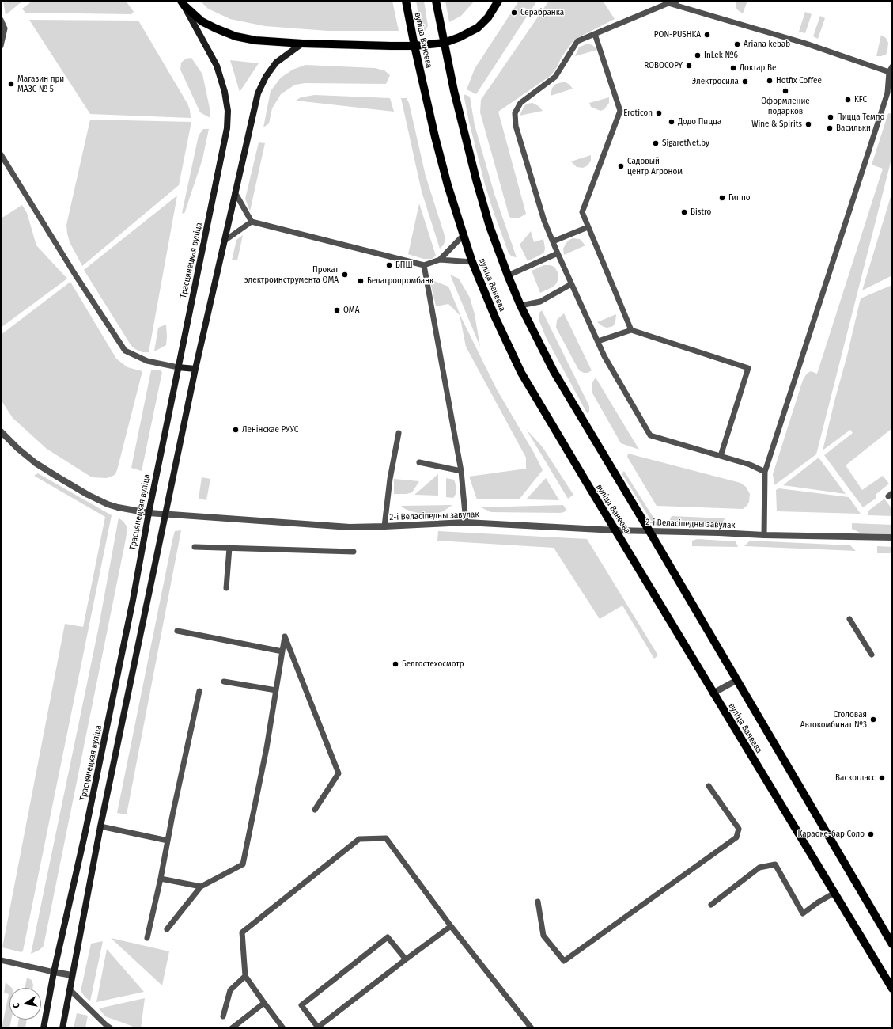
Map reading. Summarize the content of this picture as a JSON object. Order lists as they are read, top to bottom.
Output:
{
  "streets": {
    "main road": ["вуліца Ванеева", "Трасцянецкая вуліца"],
    "street": ["2-і Веласіпедны завулак"]
  },
  "crossings": [
    ["вуліца Ванеева", "2-і Веласіпедны завулак"],
    ["Трасцянецкая вуліца", "2-і Веласіпедны завулак"]
  ],
  "places": [
    "Серабранка",
    "PON-PUSHKA",
    "Ariana kebab",
    "InLek №6",
    "ROBOCOPY",
    "Доктар Вет",
    "Hotfix Coffee",
    "Электросила",
    "Магазин при МАЗС № 5",
    "Оформление подарков",
    "KFC",
    "Eroticon",
    "Пицца Темпо",
    "Додо Пицца",
    "Wine & Spirits",
    "Васильки",
    "SigaretNet.by",
    "Садовый центр Агроном",
    "Гиппо",
    "Bistro",
    "БПШ",
    "Прокат электроинструмента ОМА",
    "Белагропромбанк",
    "ОМА",
    "Ленінскае РУУС",
    "Белгостехосмотр",
    "Столовая Автокомбинат №3",
    "Васкогласс",
    "Караоке-бар Соло"
  ],
  "north": "left"
}
